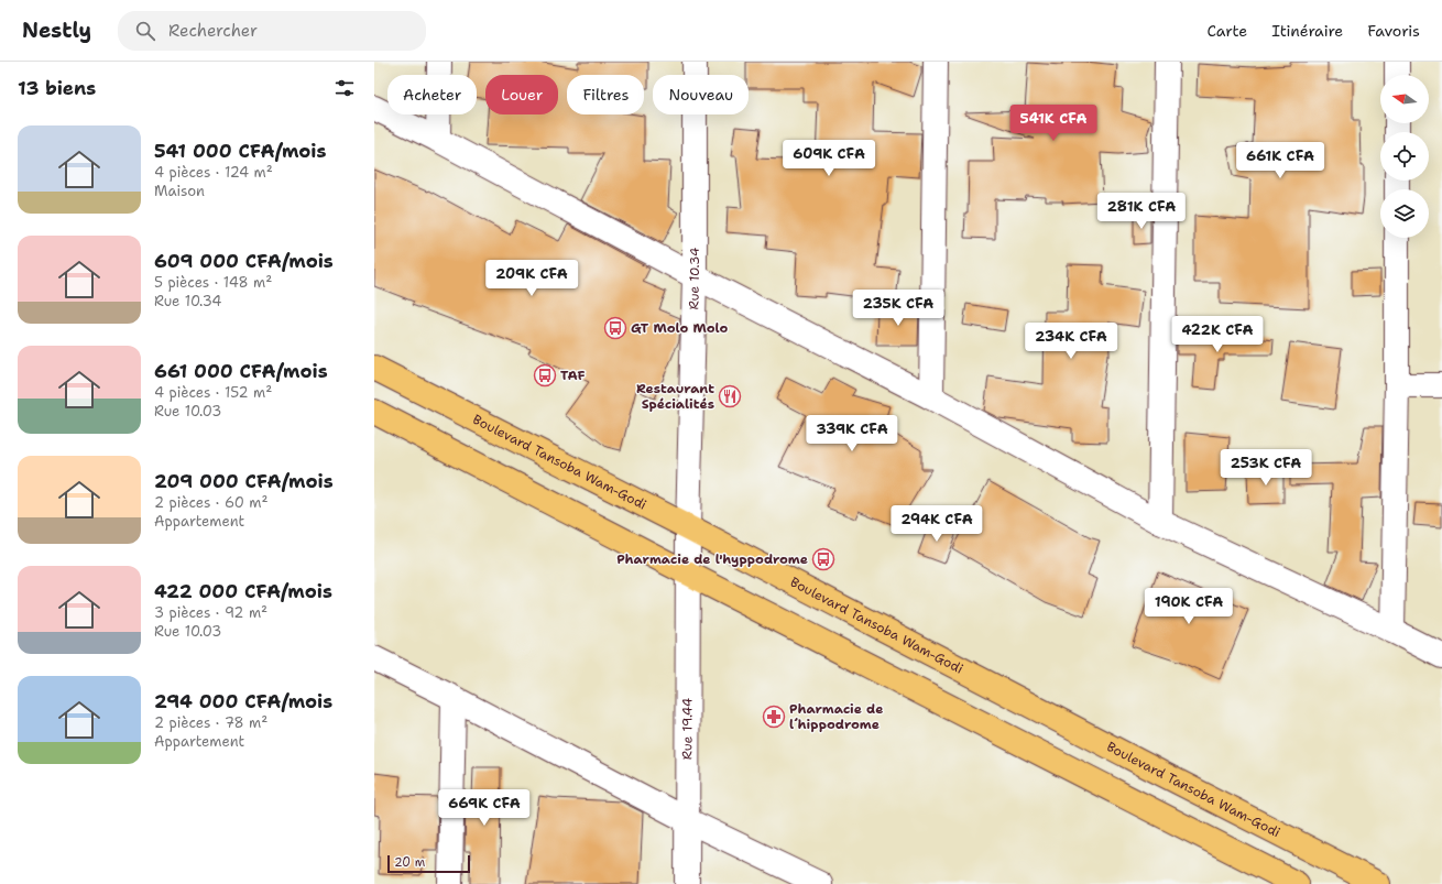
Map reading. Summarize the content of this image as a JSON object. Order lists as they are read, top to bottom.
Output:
{
  "streets": {
    "main road": ["Boulevard Tansoba Wam-Godi"],
    "street": ["Rue 10.34", "Rue 19.44"]
  },
  "crossings": [
    ["Rue 10.34", "Boulevard Tansoba Wam-Godi"],
    ["Rue 10.34", "Rue 19.44"]
  ],
  "places": {
    "bus stop": ["GT Molo Molo", "TAF", "Pharmacie de l'hyppodrome"],
    "restaurant": ["Restaurant Spécialités"],
    "pharmacy": ["Pharmacie de l´hippodrome"]
  },
  "scale_bar": "20 m",
  "north": "left",
  "page": {
    "header": "Nestly",
    "search": "Rechercher",
    "nav": ["Carte", "Itinéraire", "Favoris"],
    "heading": "13 biens",
    "chip": [
      "Acheter",
      "Louer",
      "Filtres",
      "Nouveau"
    ],
    "price": [
      "541K CFA",
      "609K CFA",
      "661K CFA",
      "281K CFA",
      "209K CFA",
      "235K CFA",
      "422K CFA",
      "234K CFA",
      "339K CFA",
      "253K CFA",
      "294K CFA",
      "190K CFA",
      "669K CFA"
    ],
    "list": [
      {
        "name": "541 000 CFA/mois",
        "note": "4 pièces · 124 m² · Maison"
      },
      {
        "name": "609 000 CFA/mois",
        "note": "5 pièces · 148 m² · Rue 10.34"
      },
      {
        "name": "661 000 CFA/mois",
        "note": "4 pièces · 152 m² · Rue 10.03"
      },
      {
        "name": "209 000 CFA/mois",
        "note": "2 pièces · 60 m² · Appartement"
      },
      {
        "name": "422 000 CFA/mois",
        "note": "3 pièces · 92 m² · Rue 10.03"
      },
      {
        "name": "294 000 CFA/mois",
        "note": "2 pièces · 78 m² · Appartement"
      }
    ],
    "scale": "20 m"
  }
}
